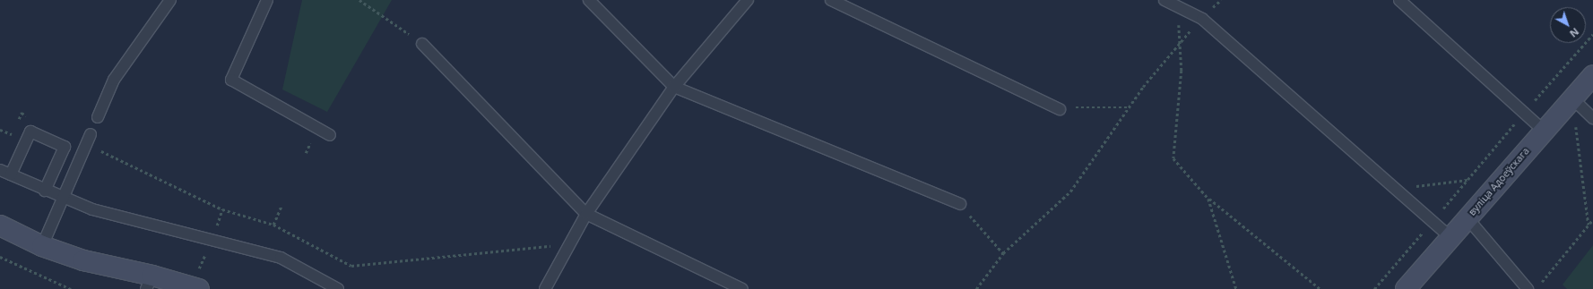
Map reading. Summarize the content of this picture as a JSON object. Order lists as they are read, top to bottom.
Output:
{
  "streets": {
    "street": ["вуліца Адоеўскага"]
  },
  "north": "bottom right"
}
